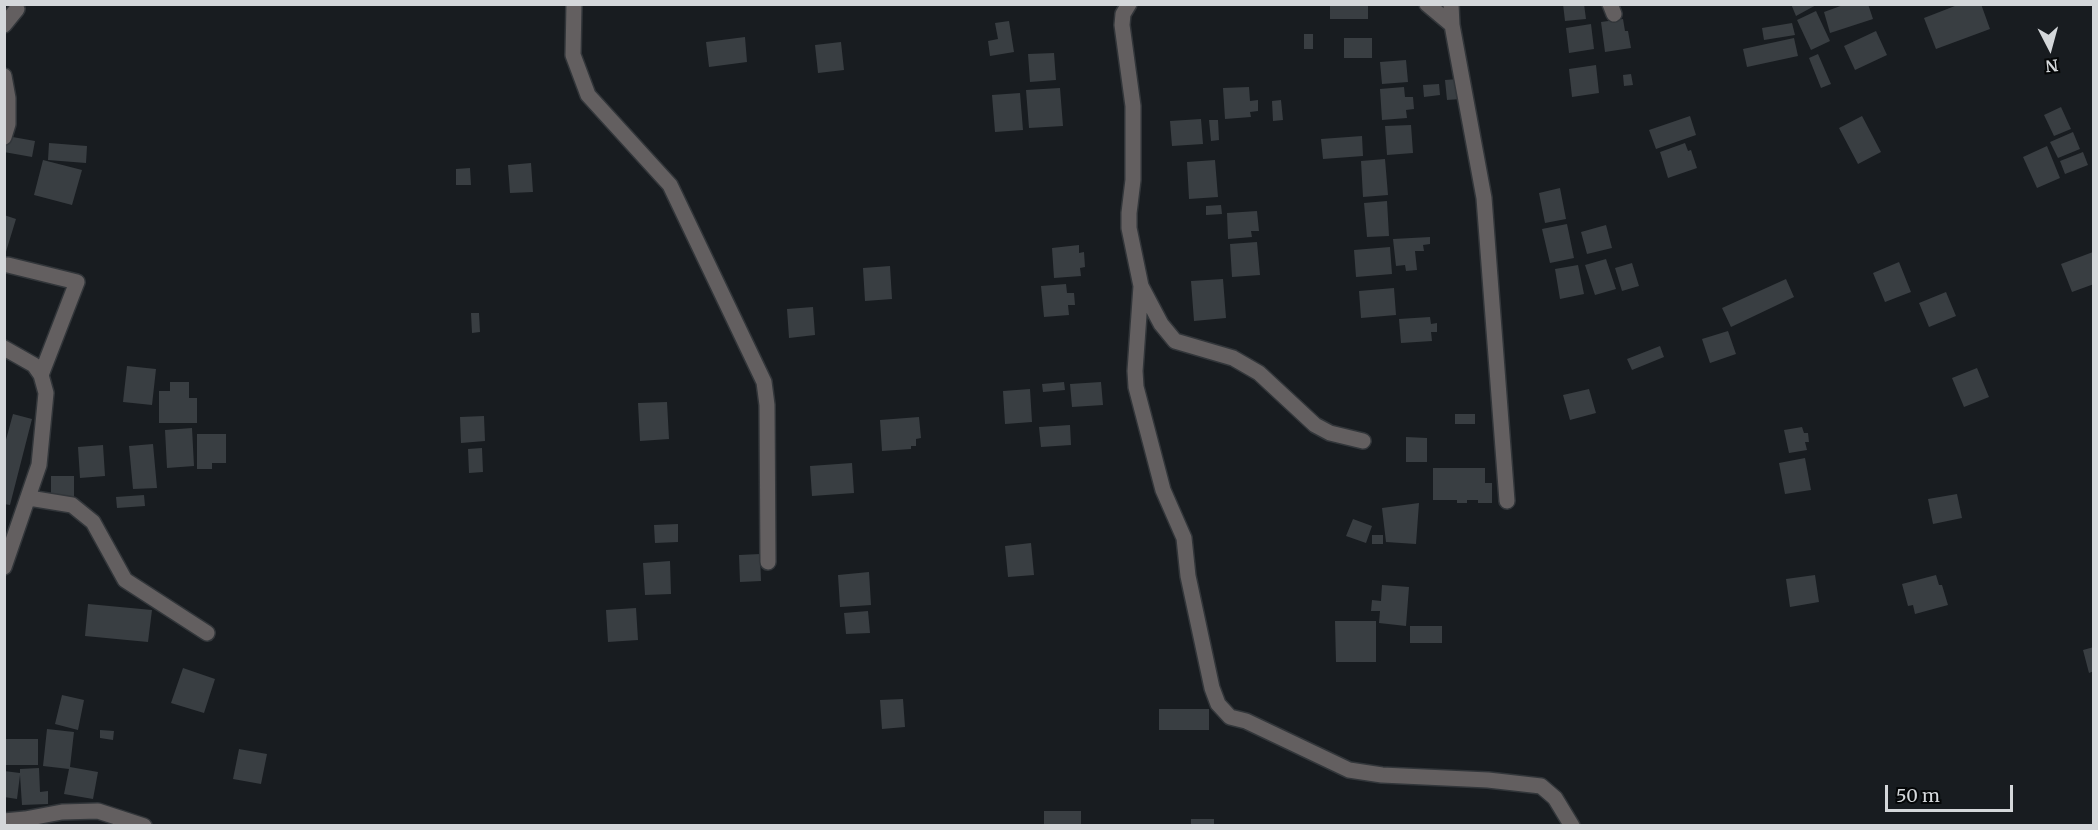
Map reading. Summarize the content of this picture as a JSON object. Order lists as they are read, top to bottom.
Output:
{
  "scale_bar": "50 m",
  "north": "bottom"
}
